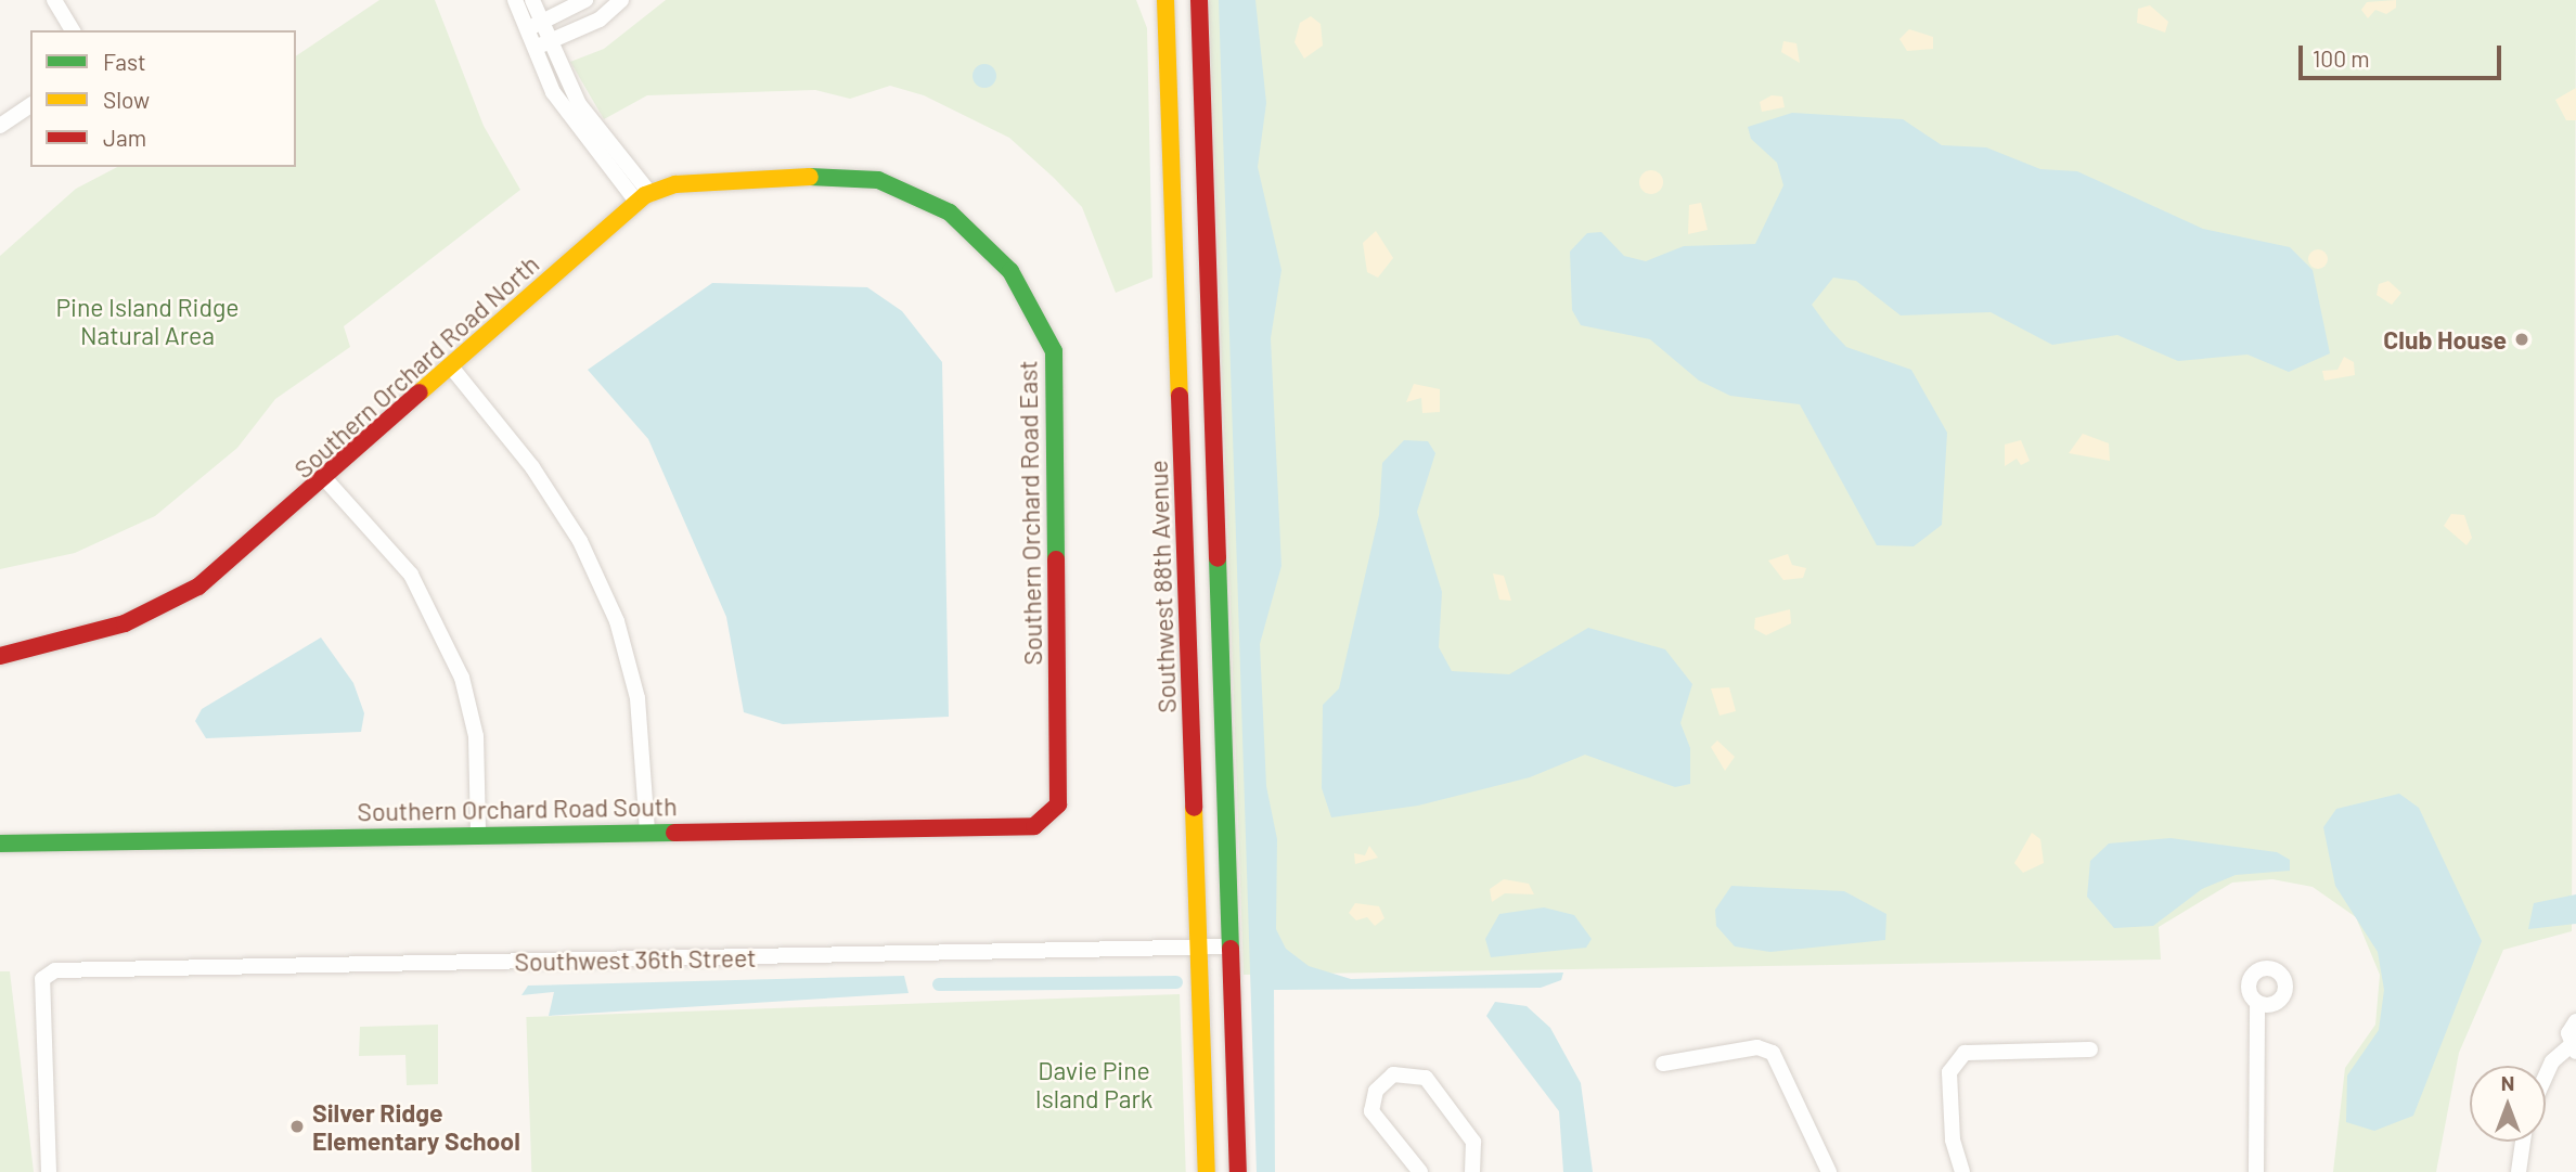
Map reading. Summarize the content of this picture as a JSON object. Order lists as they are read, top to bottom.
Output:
{
  "streets": {
    "street": [
      "Southern Orchard Road North",
      "Southern Orchard Road East",
      "Southwest 88th Avenue",
      "Southern Orchard Road South",
      "Southwest 36th Street"
    ]
  },
  "crossings": [
    ["Southern Orchard Road North", "Southern Orchard Road East"],
    ["Southern Orchard Road East", "Southern Orchard Road South"],
    ["Southwest 88th Avenue", "Southwest 36th Street"]
  ],
  "parks": ["Pine Island Ridge Natural Area", "Davie Pine Island Park"],
  "places": ["Club House", "Silver Ridge Elementary School"],
  "legend": ["Fast", "Slow", "Jam"],
  "scale_bar": "100 m",
  "north": "top"
}
